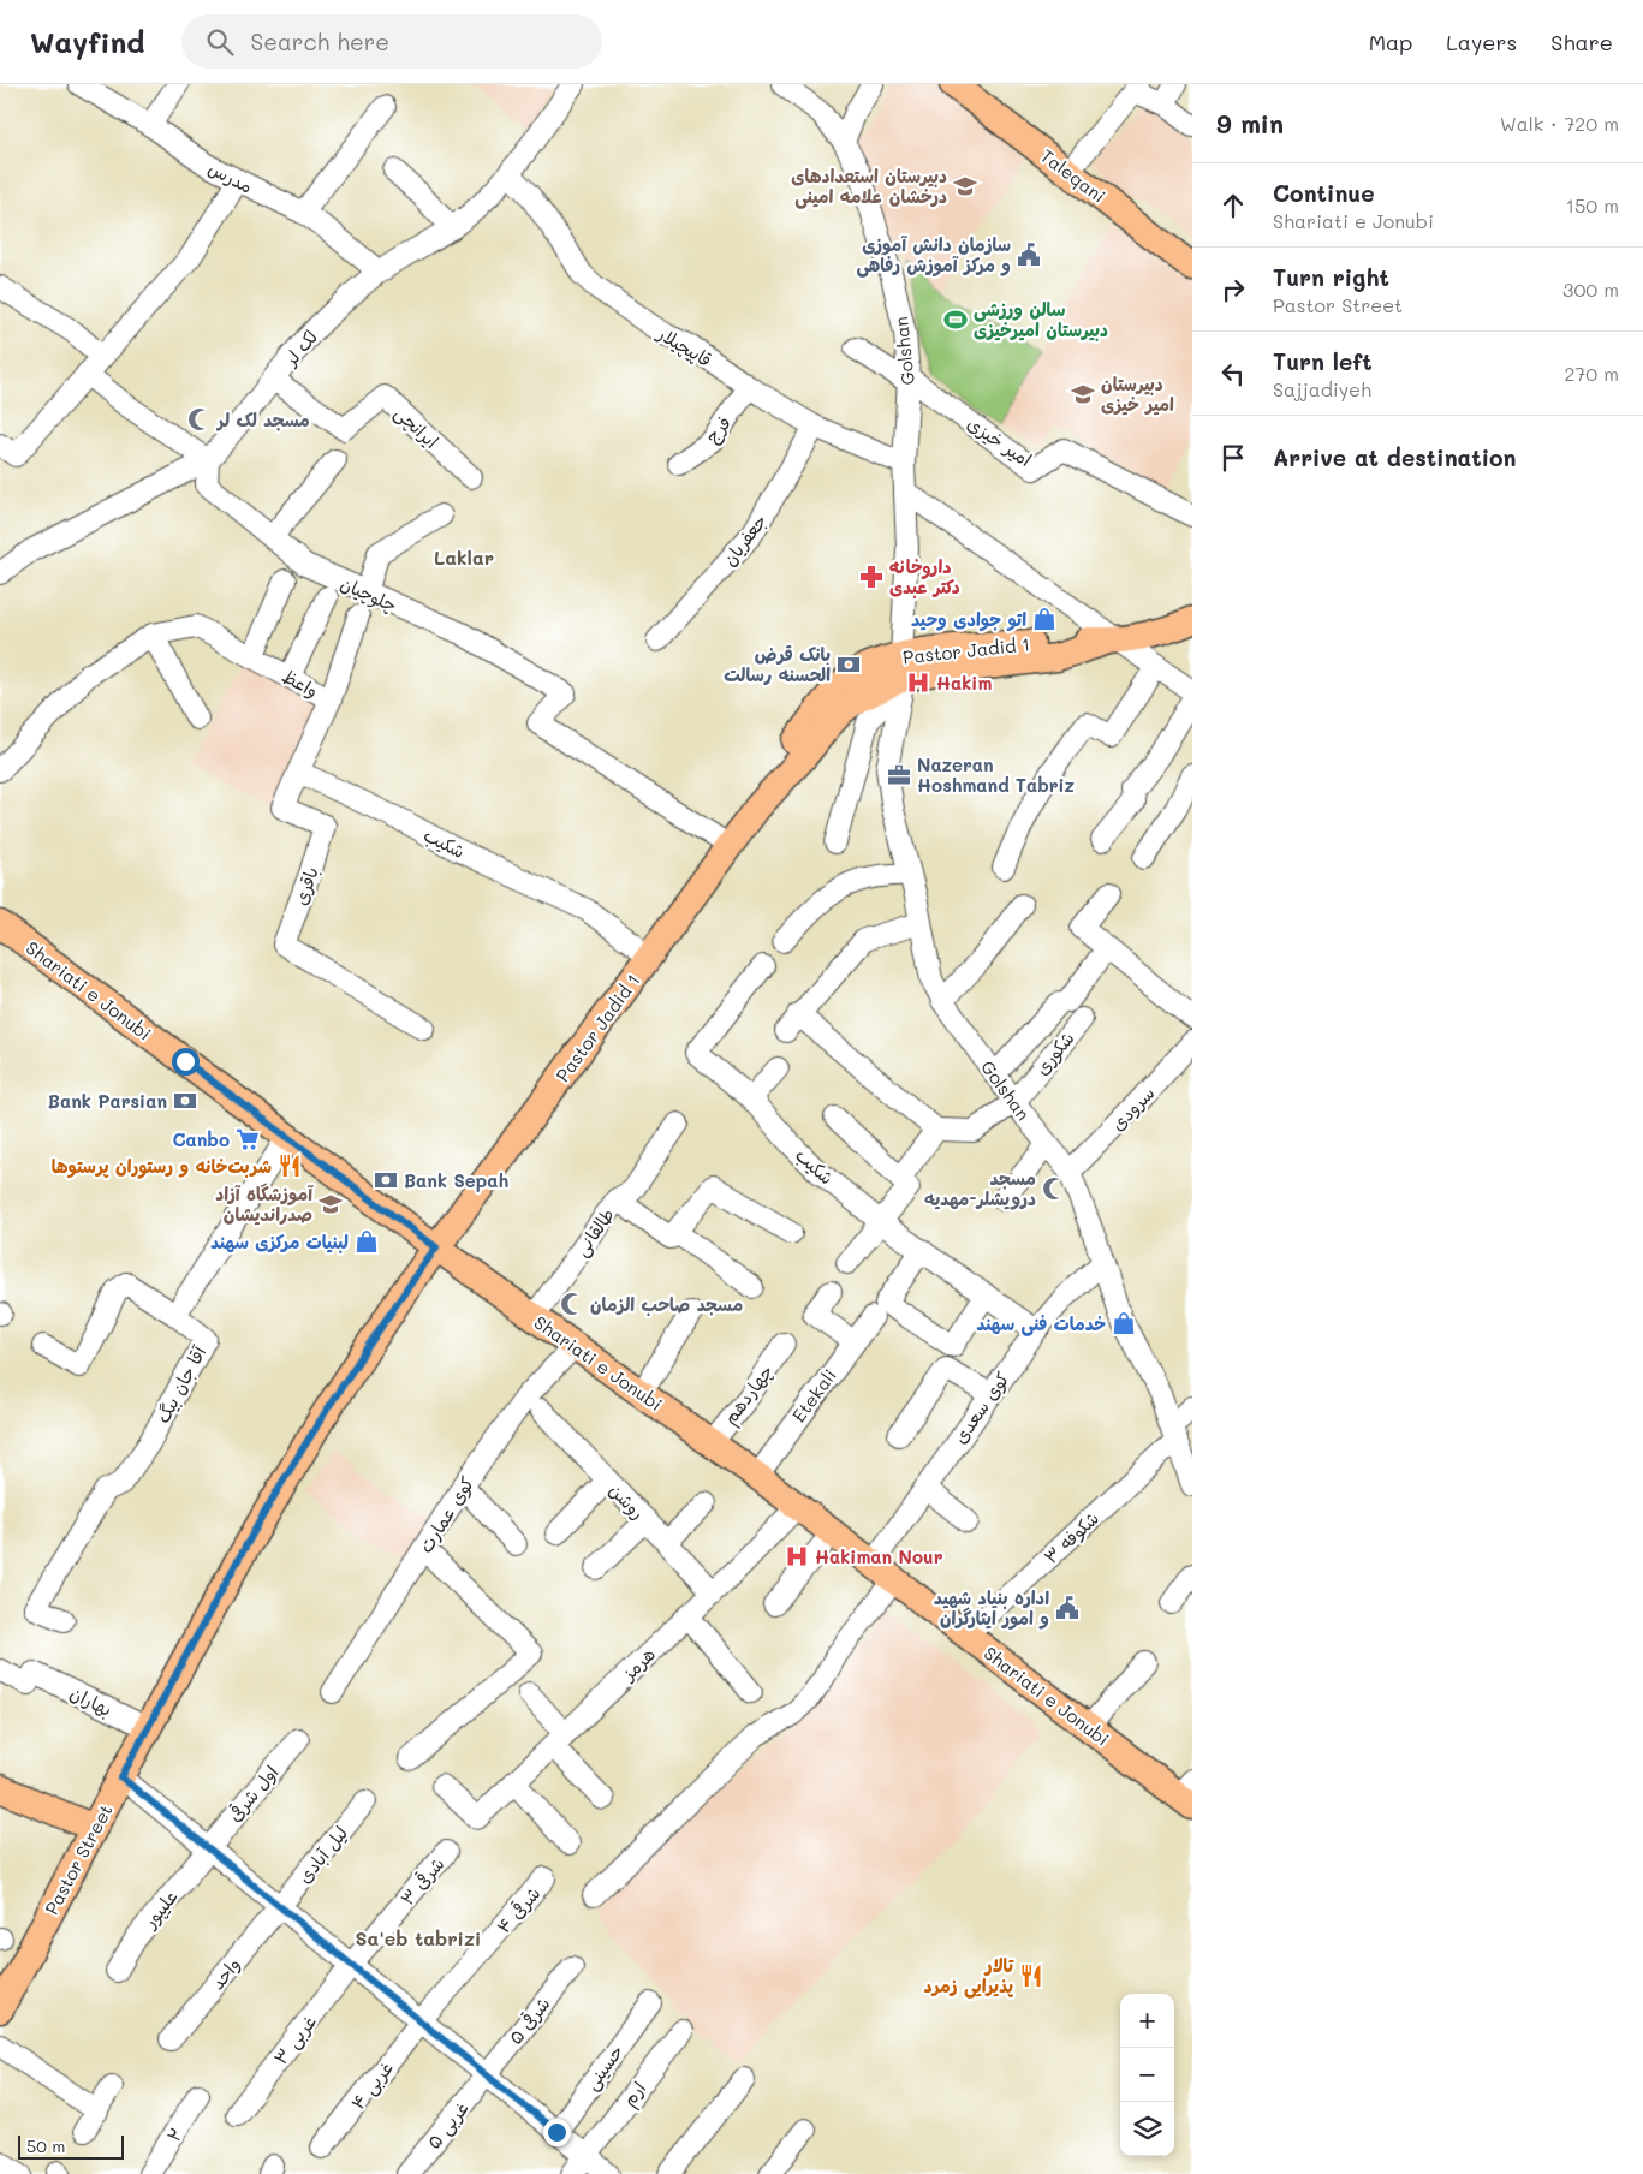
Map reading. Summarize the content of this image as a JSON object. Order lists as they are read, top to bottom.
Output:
{
  "streets": {
    "main road": [
      "Taleqani",
      "Pastor Jadid 1",
      "Shariati e Jonubi",
      "Pastor Street"
    ],
    "street": [
      "مدرس",
      "قاپیچیلار",
      "لک لر",
      "Golshan",
      "ایرانچی",
      "فرج",
      "امیر خیزی",
      "جعفریان",
      "چلوچیان",
      "واعظ",
      "شکیب",
      "باقری",
      "شکوری",
      "سرودی",
      "طالقانی",
      "آقا جان بیگ",
      "چهاردهم",
      "Etekali",
      "کوی سعدی",
      "روشن",
      "کوی عمارت",
      "شکوفه ۳",
      "هرمز",
      "بهاران",
      "اول شرقی",
      "لیل آبادی",
      "۳ شرقی",
      "علیپور",
      "۴ شرقی",
      "واحد",
      "۵ شرقی",
      "۳ غربی",
      "حسینی",
      "۴ غربی",
      "ارم",
      "۵ غربی",
      "۲"
    ]
  },
  "crossings": [
    ["مدرس", "لک لر"],
    ["قاپیچیلار", "لک لر"],
    ["قاپیچیلار", "Golshan"],
    ["قاپیچیلار", "فرج"],
    ["قاپیچیلار", "جعفریان"],
    ["لک لر", "ایرانچی"],
    ["لک لر", "چلوچیان"],
    ["Golshan", "امیر خیزی"],
    ["Golshan", "Pastor Jadid 1"],
    ["Golshan", "شکوری"],
    ["Golshan", "سرودی"],
    ["Golshan", "کوی سعدی"],
    ["Golshan", "شکوفه ۳"],
    ["چلوچیان", "Pastor Jadid 1"],
    ["Pastor Jadid 1", "شکیب"],
    ["Pastor Jadid 1", "Shariati e Jonubi"],
    ["Pastor Jadid 1", "Pastor Street"],
    ["واعظ", "شکیب"],
    ["واعظ", "باقری"],
    ["شکیب", "کوی سعدی"],
    ["Shariati e Jonubi", "طالقانی"],
    ["Shariati e Jonubi", "چهاردهم"],
    ["Shariati e Jonubi", "Etekali"],
    ["Shariati e Jonubi", "کوی سعدی"],
    ["Shariati e Jonubi", "کوی عمارت"],
    ["Shariati e Jonubi", "شکوفه ۳"],
    ["Shariati e Jonubi", "هرمز"],
    ["Shariati e Jonubi", "Pastor Street"],
    ["روشن", "هرمز"],
    ["بهاران", "Pastor Street"],
    ["اول شرقی", "علیپور"],
    ["لیل آبادی", "واحد"],
    ["۳ شرقی", "۳ غربی"],
    ["۴ شرقی", "۴ غربی"],
    ["۵ شرقی", "۵ غربی"]
  ],
  "districts": ["Laklar", "Sa'eb tabrizi"],
  "places": {
    "school or university": ["دبیرستان استعدادهای درخشان علامه امینی", "دبیرستان امیر خیزی", "آموزشگاه آزاد صدراندیشان"],
    "public building": ["سازمان دانش آموزی و مرکز آموزش رفاهی", "اداره بنیاد شهید و امور ایثارگران"],
    "sports": ["سالن ورزشی دبیرستان امیرخیزی"],
    "mosque": ["مسجد لک لر", "مسجد درویشلر-مهدیه", "مسجد صاحب الزمان"],
    "pharmacy": ["داروخانه دکتر عبدی"],
    "shop": ["اتو جوادی وحید", "لبنیات مرکزی سهند", "خدمات فنی سهند"],
    "bank": ["بانک قرض الحسنه رسالت", "Bank Parsian", "Bank Sepah"],
    "hospital": ["Hakim", "Hakiman Nour"],
    "office": ["Nazeran Hoshmand Tabriz"],
    "supermarket": ["Canbo"],
    "restaurant": ["شربت‌خانه و رستوران پرستوها", "تالار پذیرایی زمرد"]
  },
  "scale_bar": "50 m",
  "page": {
    "header": "Wayfind",
    "search": "Search here",
    "nav": ["Map", "Layers", "Share"],
    "heading": ["9 min", "Walk · 720 m"],
    "list": [
      ["Continue", "Shariati e Jonubi", "150 m"],
      ["Turn right", "Pastor Street", "300 m"],
      ["Turn left", "Sajjadiyeh", "270 m"],
      "Arrive at destination"
    ],
    "map_buttons": ["+", "−"],
    "scale": "50 m"
  }
}
